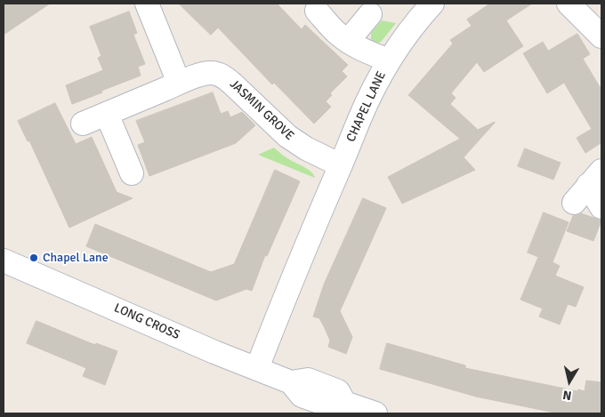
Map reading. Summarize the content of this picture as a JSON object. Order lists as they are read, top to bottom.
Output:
{
  "streets": {
    "street": ["CHAPEL LANE", "JASMIN GROVE", "LONG CROSS"]
  },
  "crossings": [
    ["CHAPEL LANE", "JASMIN GROVE"],
    ["CHAPEL LANE", "LONG CROSS"]
  ],
  "places": ["Chapel Lane"],
  "north": "bottom"
}
